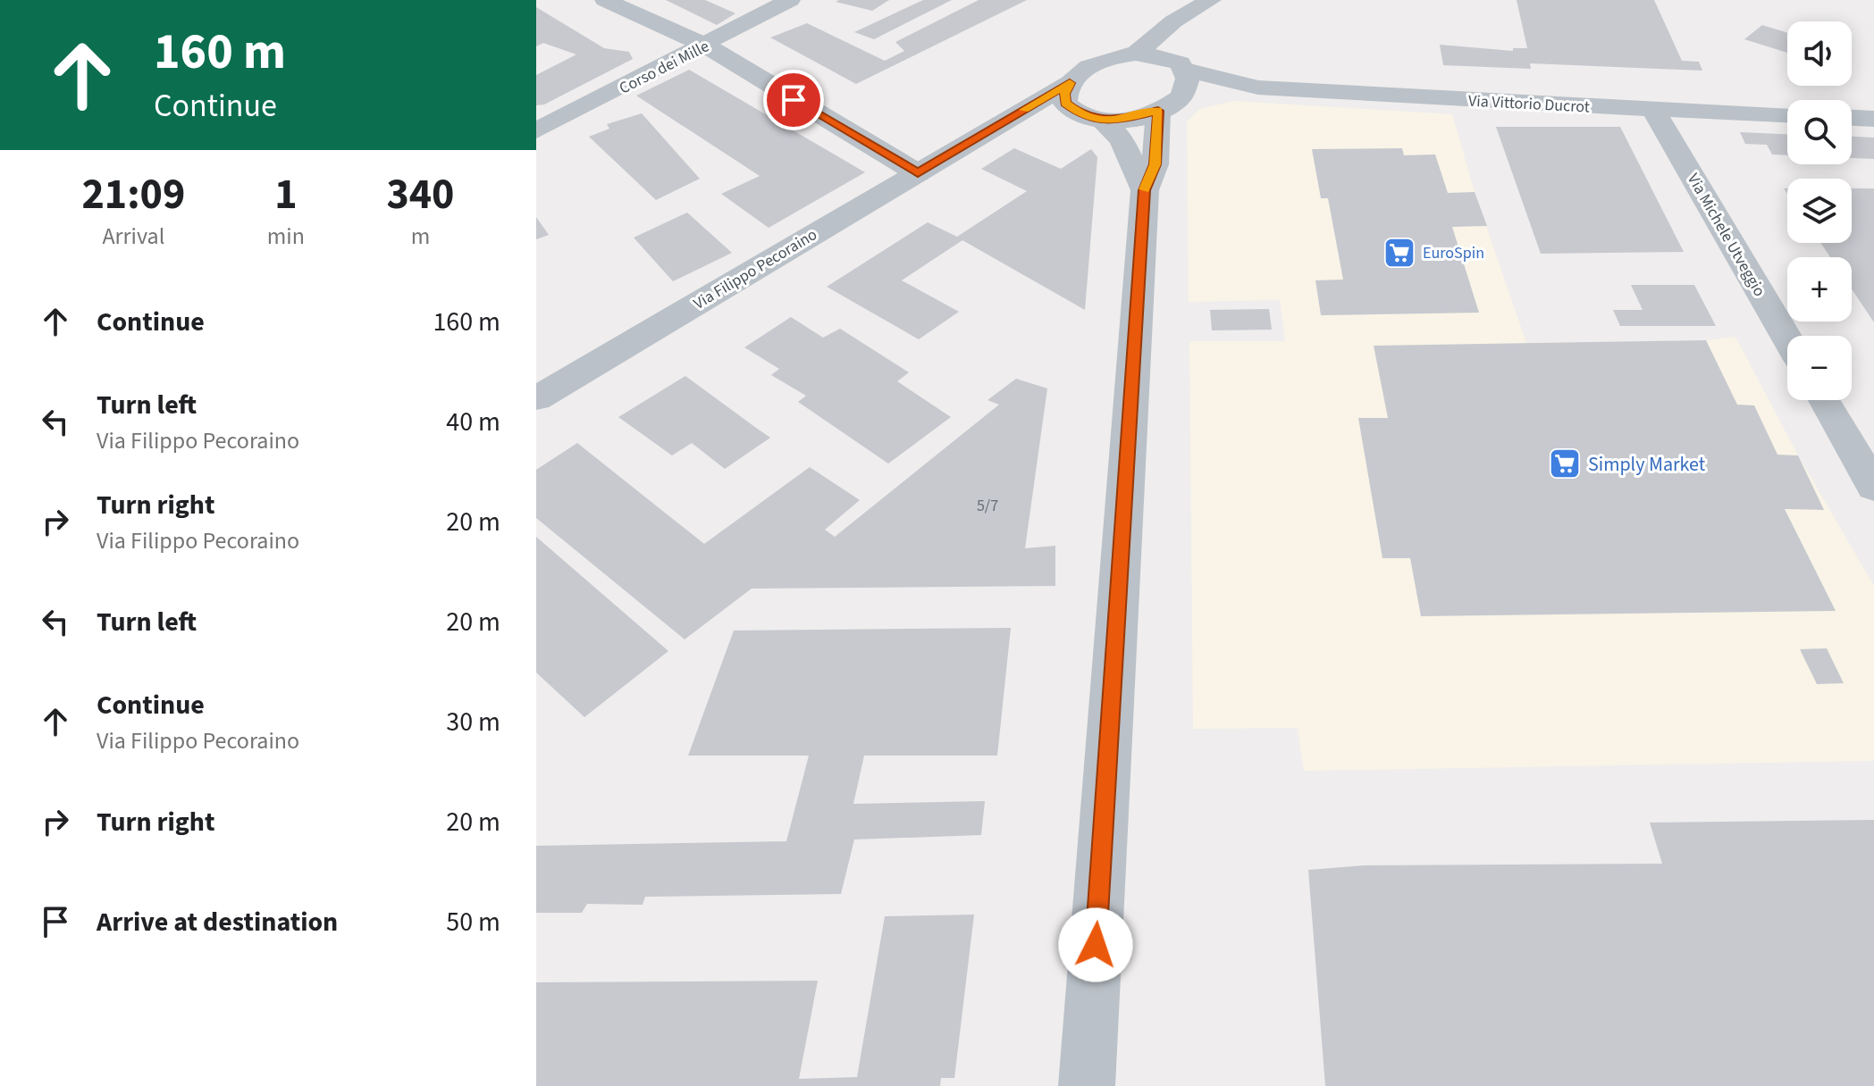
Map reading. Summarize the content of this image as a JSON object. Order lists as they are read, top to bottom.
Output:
{
  "streets": {
    "street": [
      "Corso dei Mille",
      "Via Vittorio Ducrot",
      "Via Michele Utveggio",
      "Via Filippo Pecoraino"
    ]
  },
  "crossings": [
    ["Via Vittorio Ducrot", "Via Michele Utveggio"]
  ],
  "places": {
    "supermarket": ["EuroSpin", "Simply Market"]
  },
  "house_numbers": ["5/7"],
  "page": {
    "turn": ["160 m", "Continue"],
    "map_buttons": ["+", "−"],
    "eta": [
      "21:09",
      "Arrival",
      "1",
      "min",
      "340",
      "m"
    ],
    "list": [
      {
        "name": "Continue",
        "value": "160 m"
      },
      {
        "name": "Turn left",
        "note": "Via Filippo Pecoraino",
        "value": "40 m"
      },
      {
        "name": "Turn right",
        "note": "Via Filippo Pecoraino",
        "value": "20 m"
      },
      {
        "name": "Turn left",
        "value": "20 m"
      },
      {
        "name": "Continue",
        "note": "Via Filippo Pecoraino",
        "value": "30 m"
      },
      {
        "name": "Turn right",
        "value": "20 m"
      },
      {
        "name": "Arrive at destination",
        "value": "50 m"
      }
    ]
  }
}
